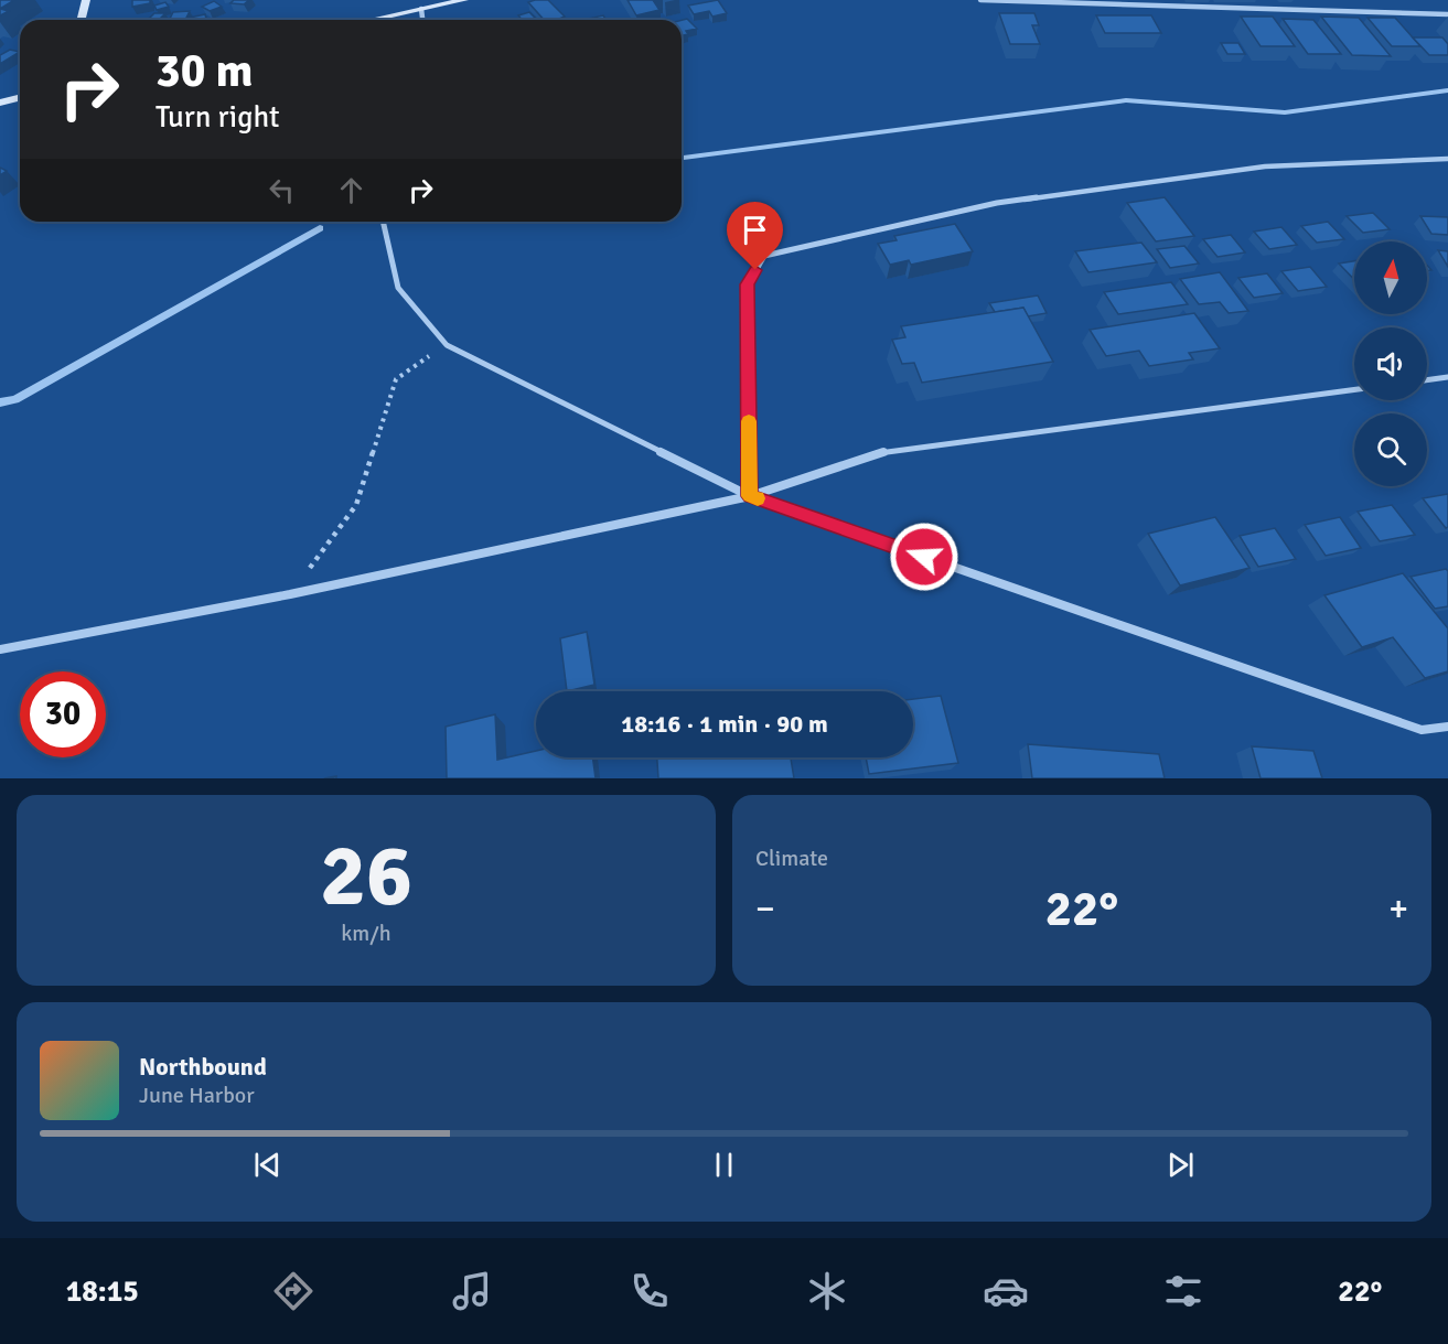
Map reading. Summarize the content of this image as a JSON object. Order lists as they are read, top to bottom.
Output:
{
  "north": "top",
  "page": {
    "turn": ["30 m", "Turn right"],
    "limit": "30",
    "trip": "18:16 · 1 min · 90 m",
    "tile": [
      ["26", "km/h"],
      "Climate"
    ],
    "heat": ["−", "22°", "+"],
    "song": ["Northbound", "June Harbor"],
    "tabs": ["18:15", "22°"]
  }
}
